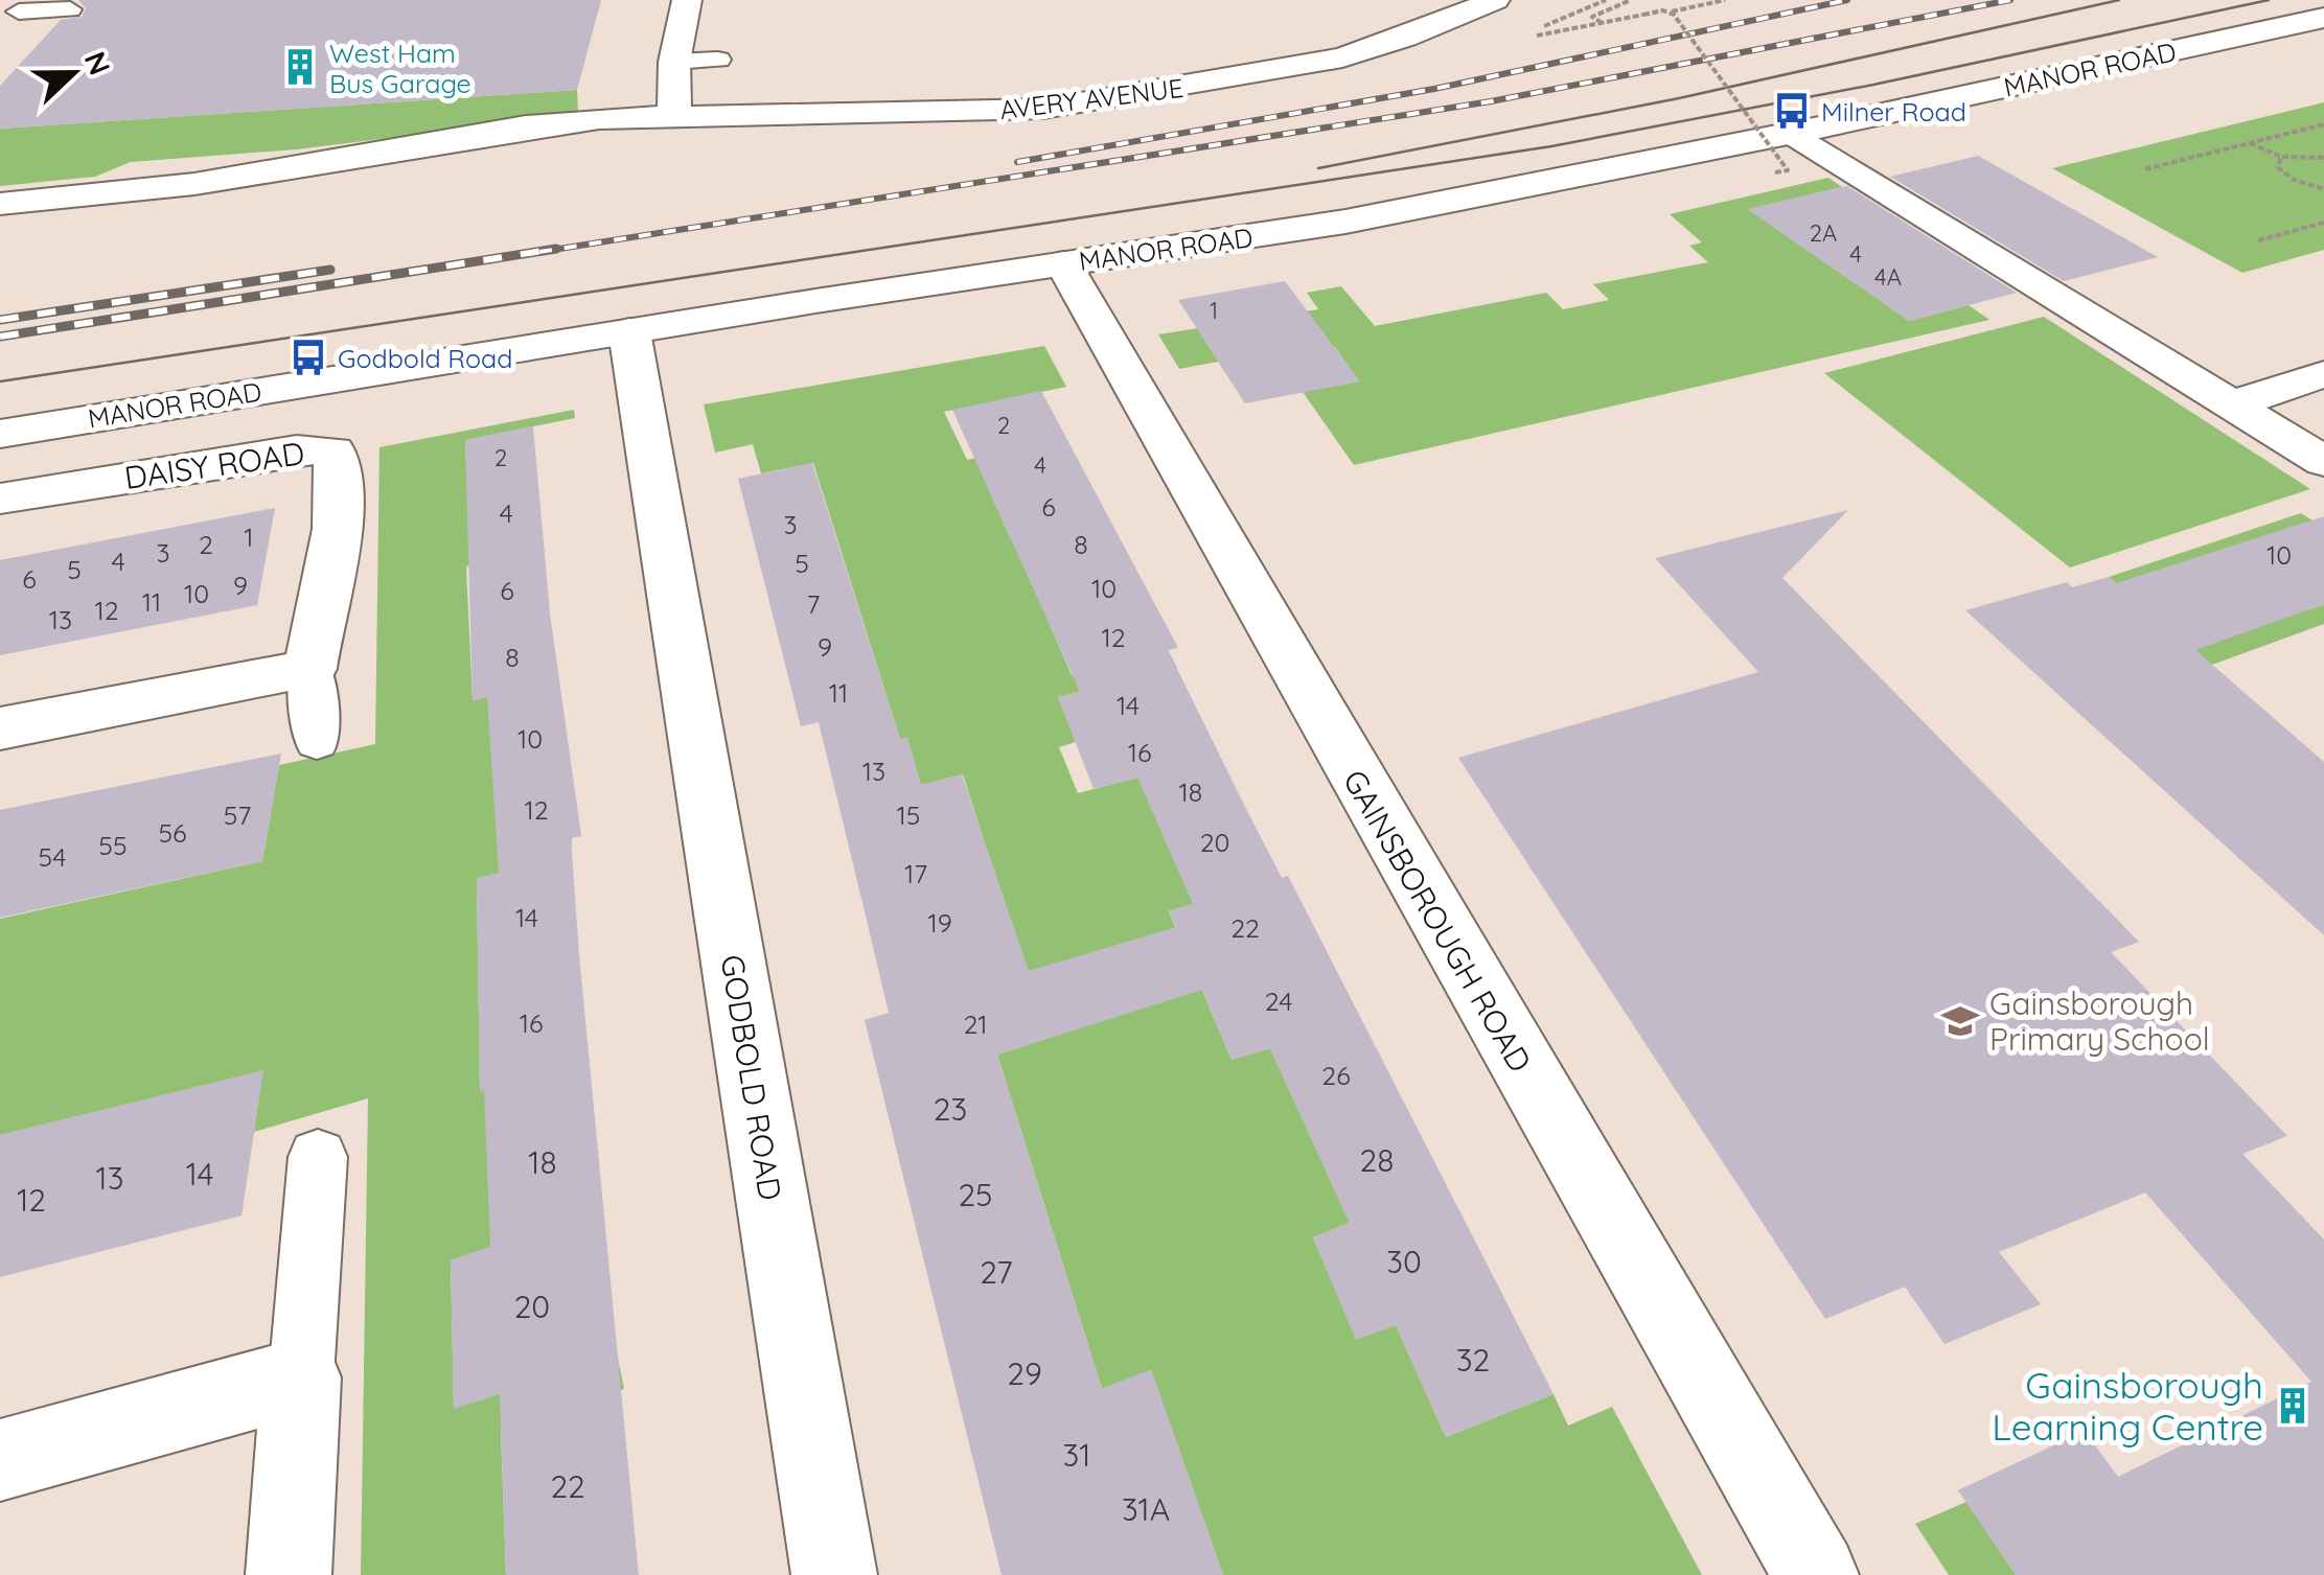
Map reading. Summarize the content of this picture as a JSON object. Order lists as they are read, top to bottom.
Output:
{
  "streets": {
    "street": [
      "MANOR ROAD",
      "AVERY AVENUE",
      "DAISY ROAD",
      "GAINSBOROUGH ROAD",
      "GODBOLD ROAD"
    ]
  },
  "crossings": [
    ["MANOR ROAD", "GAINSBOROUGH ROAD"],
    ["MANOR ROAD", "GODBOLD ROAD"]
  ],
  "places": {
    "building": ["West Ham Bus Garage", "Gainsborough Learning Centre"],
    "bus stop": ["Milner Road", "Godbold Road"],
    "school or university": ["Gainsborough Primary School"]
  },
  "house_numbers": [
    "2A",
    "4",
    "4A",
    "1",
    "2",
    "2",
    "4",
    "6",
    "4",
    "3",
    "1",
    "2",
    "8",
    "3",
    "10",
    "4",
    "5",
    "5",
    "6",
    "9",
    "10",
    "6",
    "10",
    "11",
    "7",
    "12",
    "13",
    "12",
    "9",
    "8",
    "11",
    "14",
    "10",
    "16",
    "13",
    "18",
    "12",
    "57",
    "15",
    "56",
    "20",
    "55",
    "54",
    "17",
    "14",
    "19",
    "22",
    "24",
    "16",
    "21",
    "26",
    "23",
    "28",
    "18",
    "14",
    "13",
    "25",
    "12",
    "30",
    "27",
    "20",
    "32",
    "29",
    "31",
    "22",
    "31A"
  ],
  "north": "right"
}
